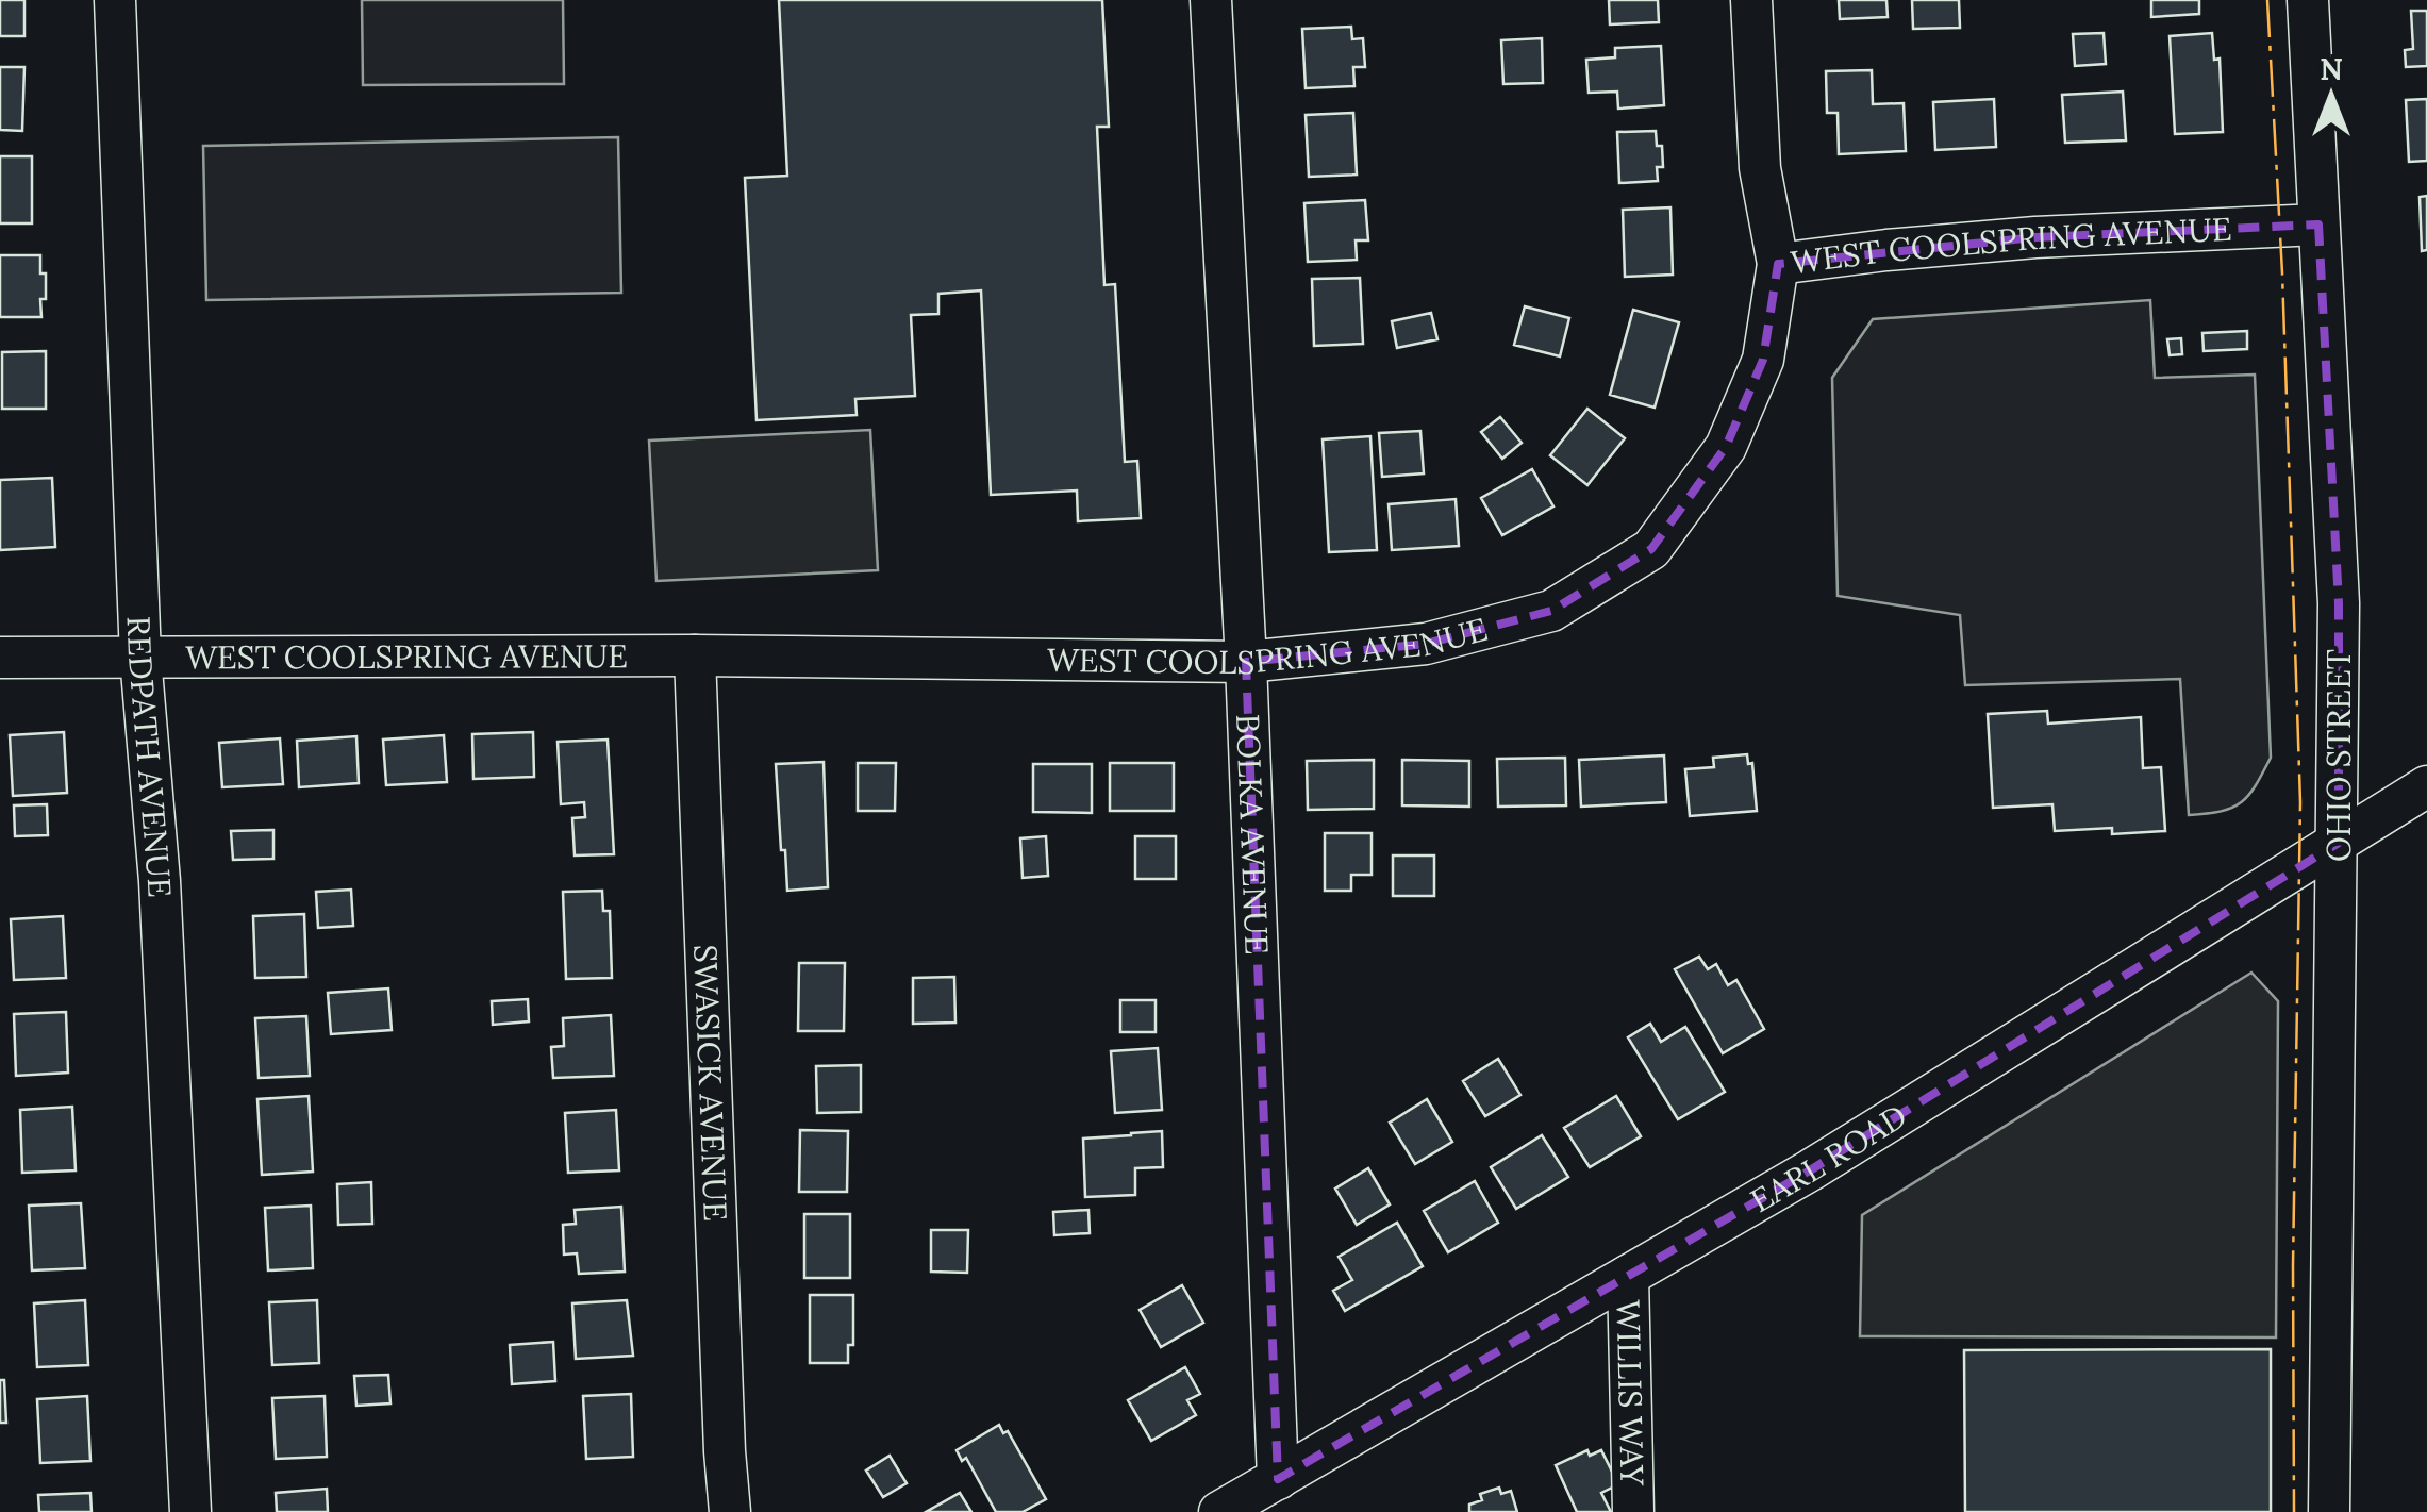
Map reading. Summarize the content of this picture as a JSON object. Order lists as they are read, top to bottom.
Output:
{
  "streets": {
    "street": [
      "WEST COOLSPRING AVENUE",
      "OHIO STREET",
      "REDPATH AVENUE",
      "BOLKA AVENUE",
      "SWASICK AVENUE",
      "EARL ROAD",
      "WILLIS WAY"
    ]
  },
  "crossings": [
    ["WEST COOLSPRING AVENUE", "OHIO STREET"],
    ["WEST COOLSPRING AVENUE", "REDPATH AVENUE"],
    ["WEST COOLSPRING AVENUE", "BOLKA AVENUE"],
    ["WEST COOLSPRING AVENUE", "SWASICK AVENUE"],
    ["OHIO STREET", "EARL ROAD"],
    ["BOLKA AVENUE", "EARL ROAD"],
    ["EARL ROAD", "WILLIS WAY"]
  ],
  "north": "top"
}
